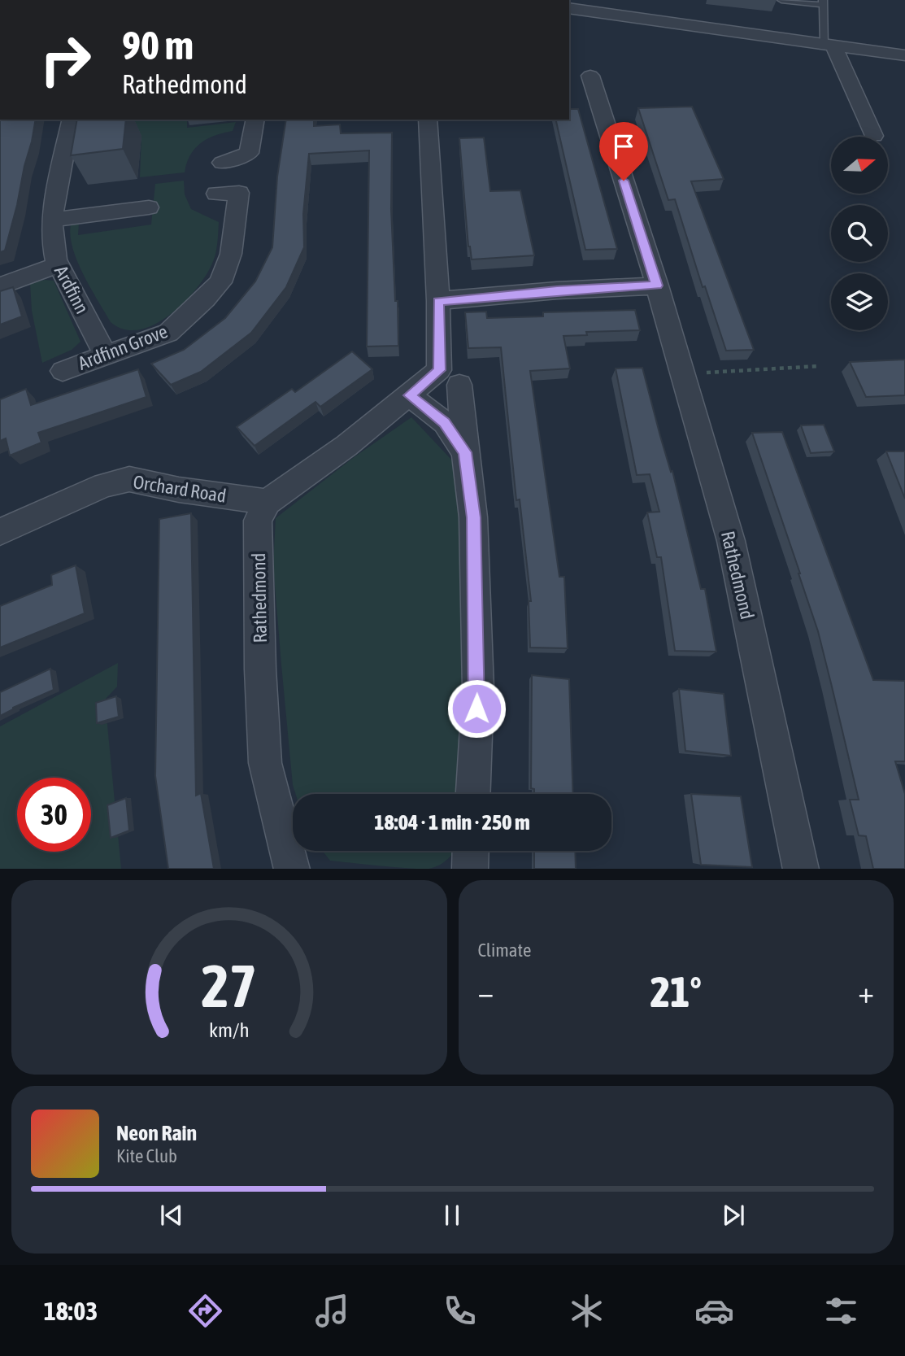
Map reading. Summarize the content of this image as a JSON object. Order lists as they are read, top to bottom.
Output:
{
  "streets": {
    "street": [
      "Ardfinn",
      "Ardfinn Grove",
      "Orchard Road",
      "Rathedmond"
    ]
  },
  "crossings": [
    ["Ardfinn", "Ardfinn Grove"],
    ["Orchard Road", "Rathedmond"]
  ],
  "north": "right",
  "page": {
    "turn": ["90 m", "Rathedmond"],
    "limit": "30",
    "trip": "18:04 · 1 min · 250 m",
    "tile": "Climate",
    "heat": ["−", "21°", "+"],
    "song": ["Neon Rain", "Kite Club"],
    "tabs": "18:03",
    "gauge": ["27", "km/h"]
  }
}
